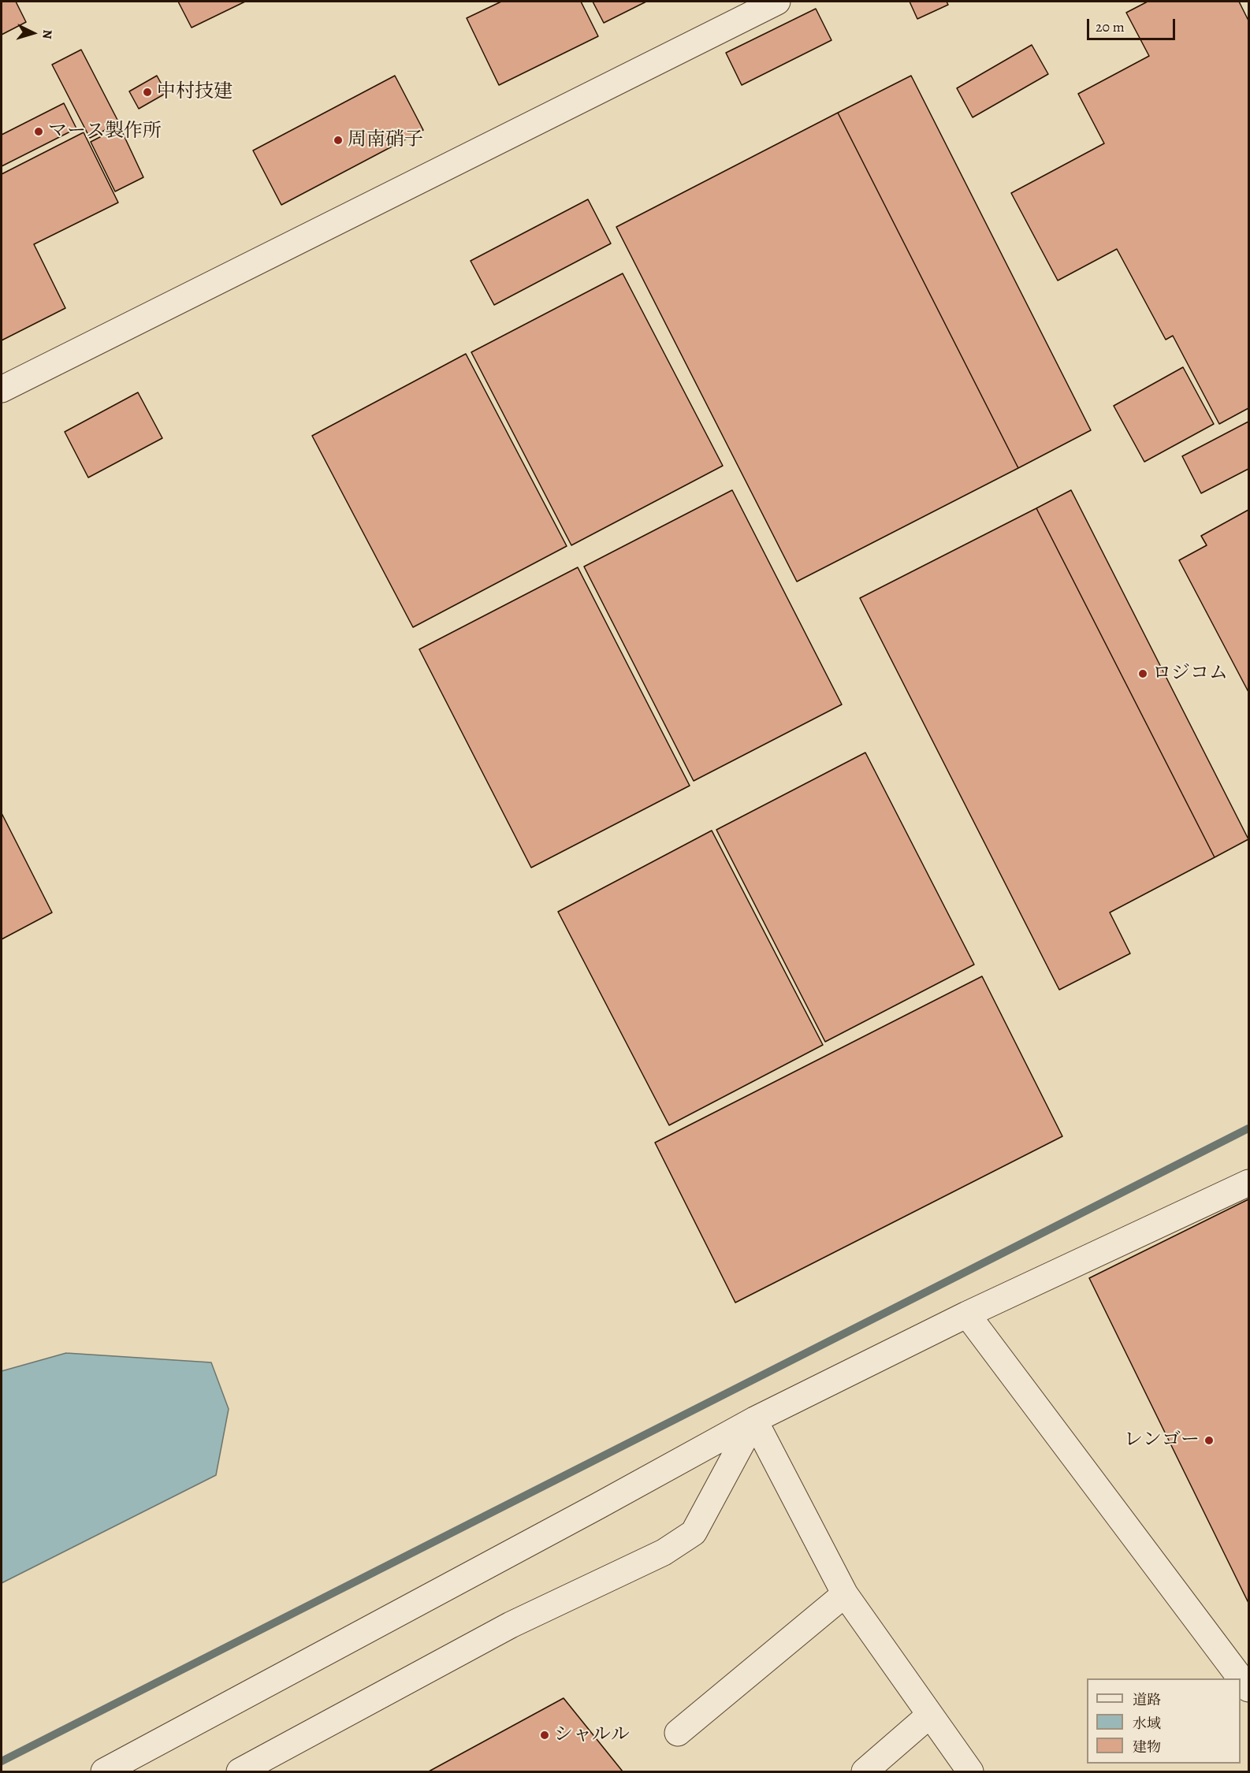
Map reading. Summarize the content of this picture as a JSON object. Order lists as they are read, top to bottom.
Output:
{
  "places": [
    "中村技建",
    "マース製作所",
    "周南硝子",
    "ロジコム",
    "レンゴー",
    "シャルル"
  ],
  "legend": ["道路", "水域", "建物"],
  "scale_bar": "20 m",
  "north": "right"
}
